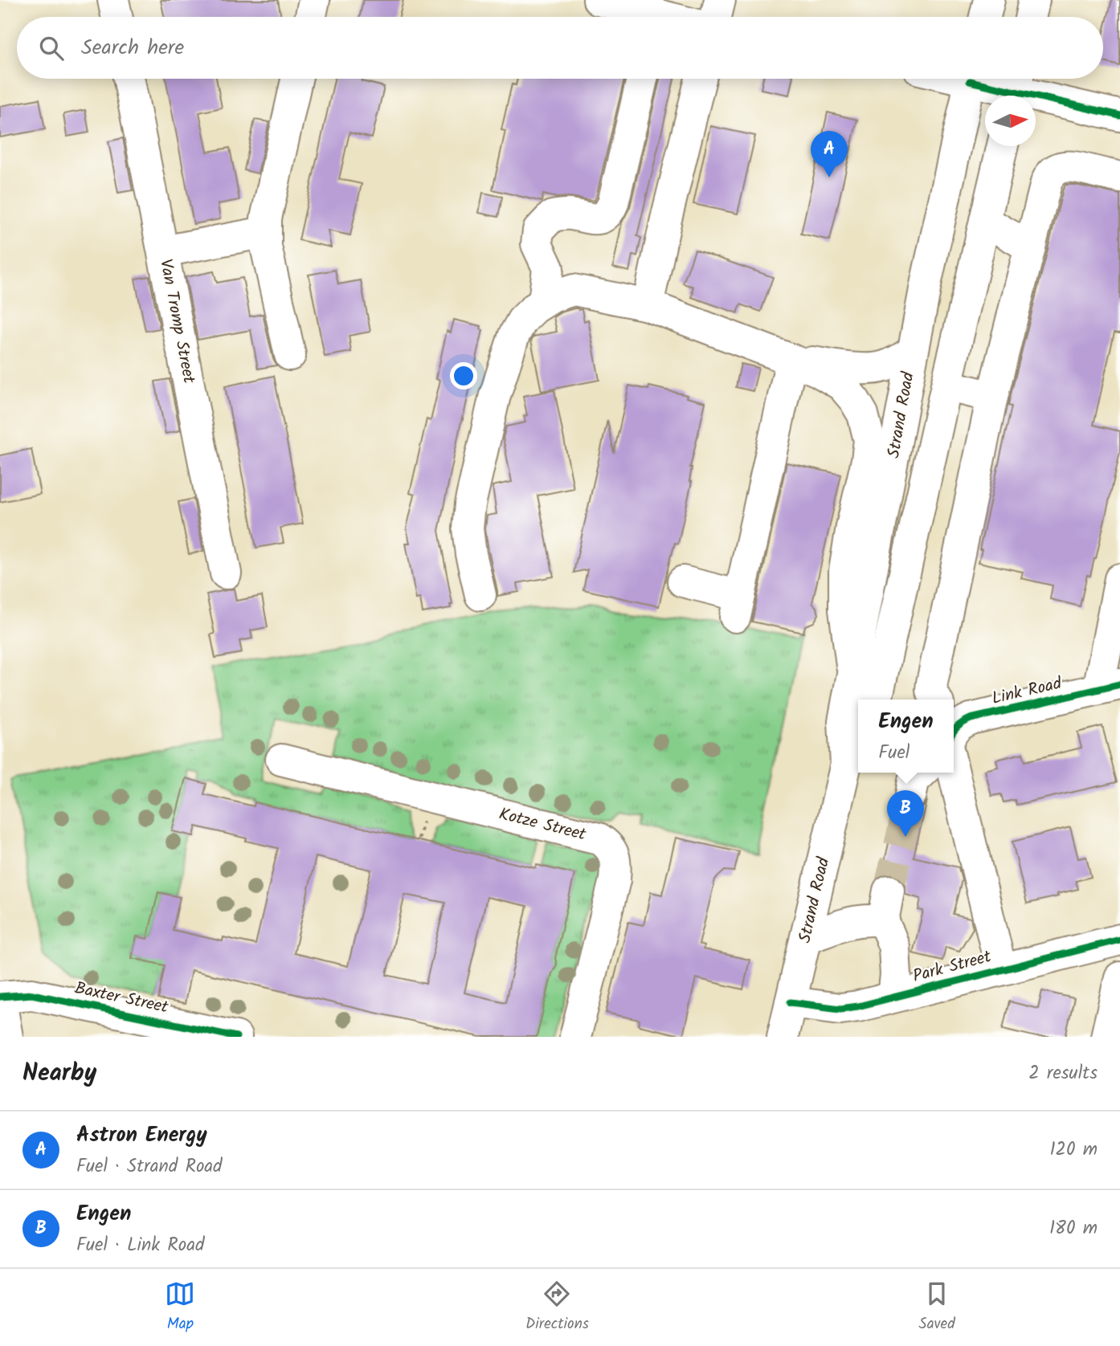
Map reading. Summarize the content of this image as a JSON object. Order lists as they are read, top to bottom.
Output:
{
  "streets": {
    "main road": [
      "Van Tromp Street",
      "Strand Road",
      "Link Road",
      "Kotze Street",
      "Park Street",
      "Baxter Street"
    ]
  },
  "crossings": [
    ["Strand Road", "Park Street"],
    ["Link Road", "Park Street"]
  ],
  "north": "right",
  "page": {
    "search": "Search here",
    "pins": ["A", "B"],
    "popup": ["Engen", "Fuel"],
    "heading": ["Nearby", "2 results"],
    "list": [
      {
        "mark": "A",
        "name": "Astron Energy",
        "note": "Fuel · Strand Road",
        "value": "120 m"
      },
      {
        "mark": "B",
        "name": "Engen",
        "note": "Fuel · Link Road",
        "value": "180 m"
      }
    ],
    "nav": ["Map", "Directions", "Saved"]
  }
}
